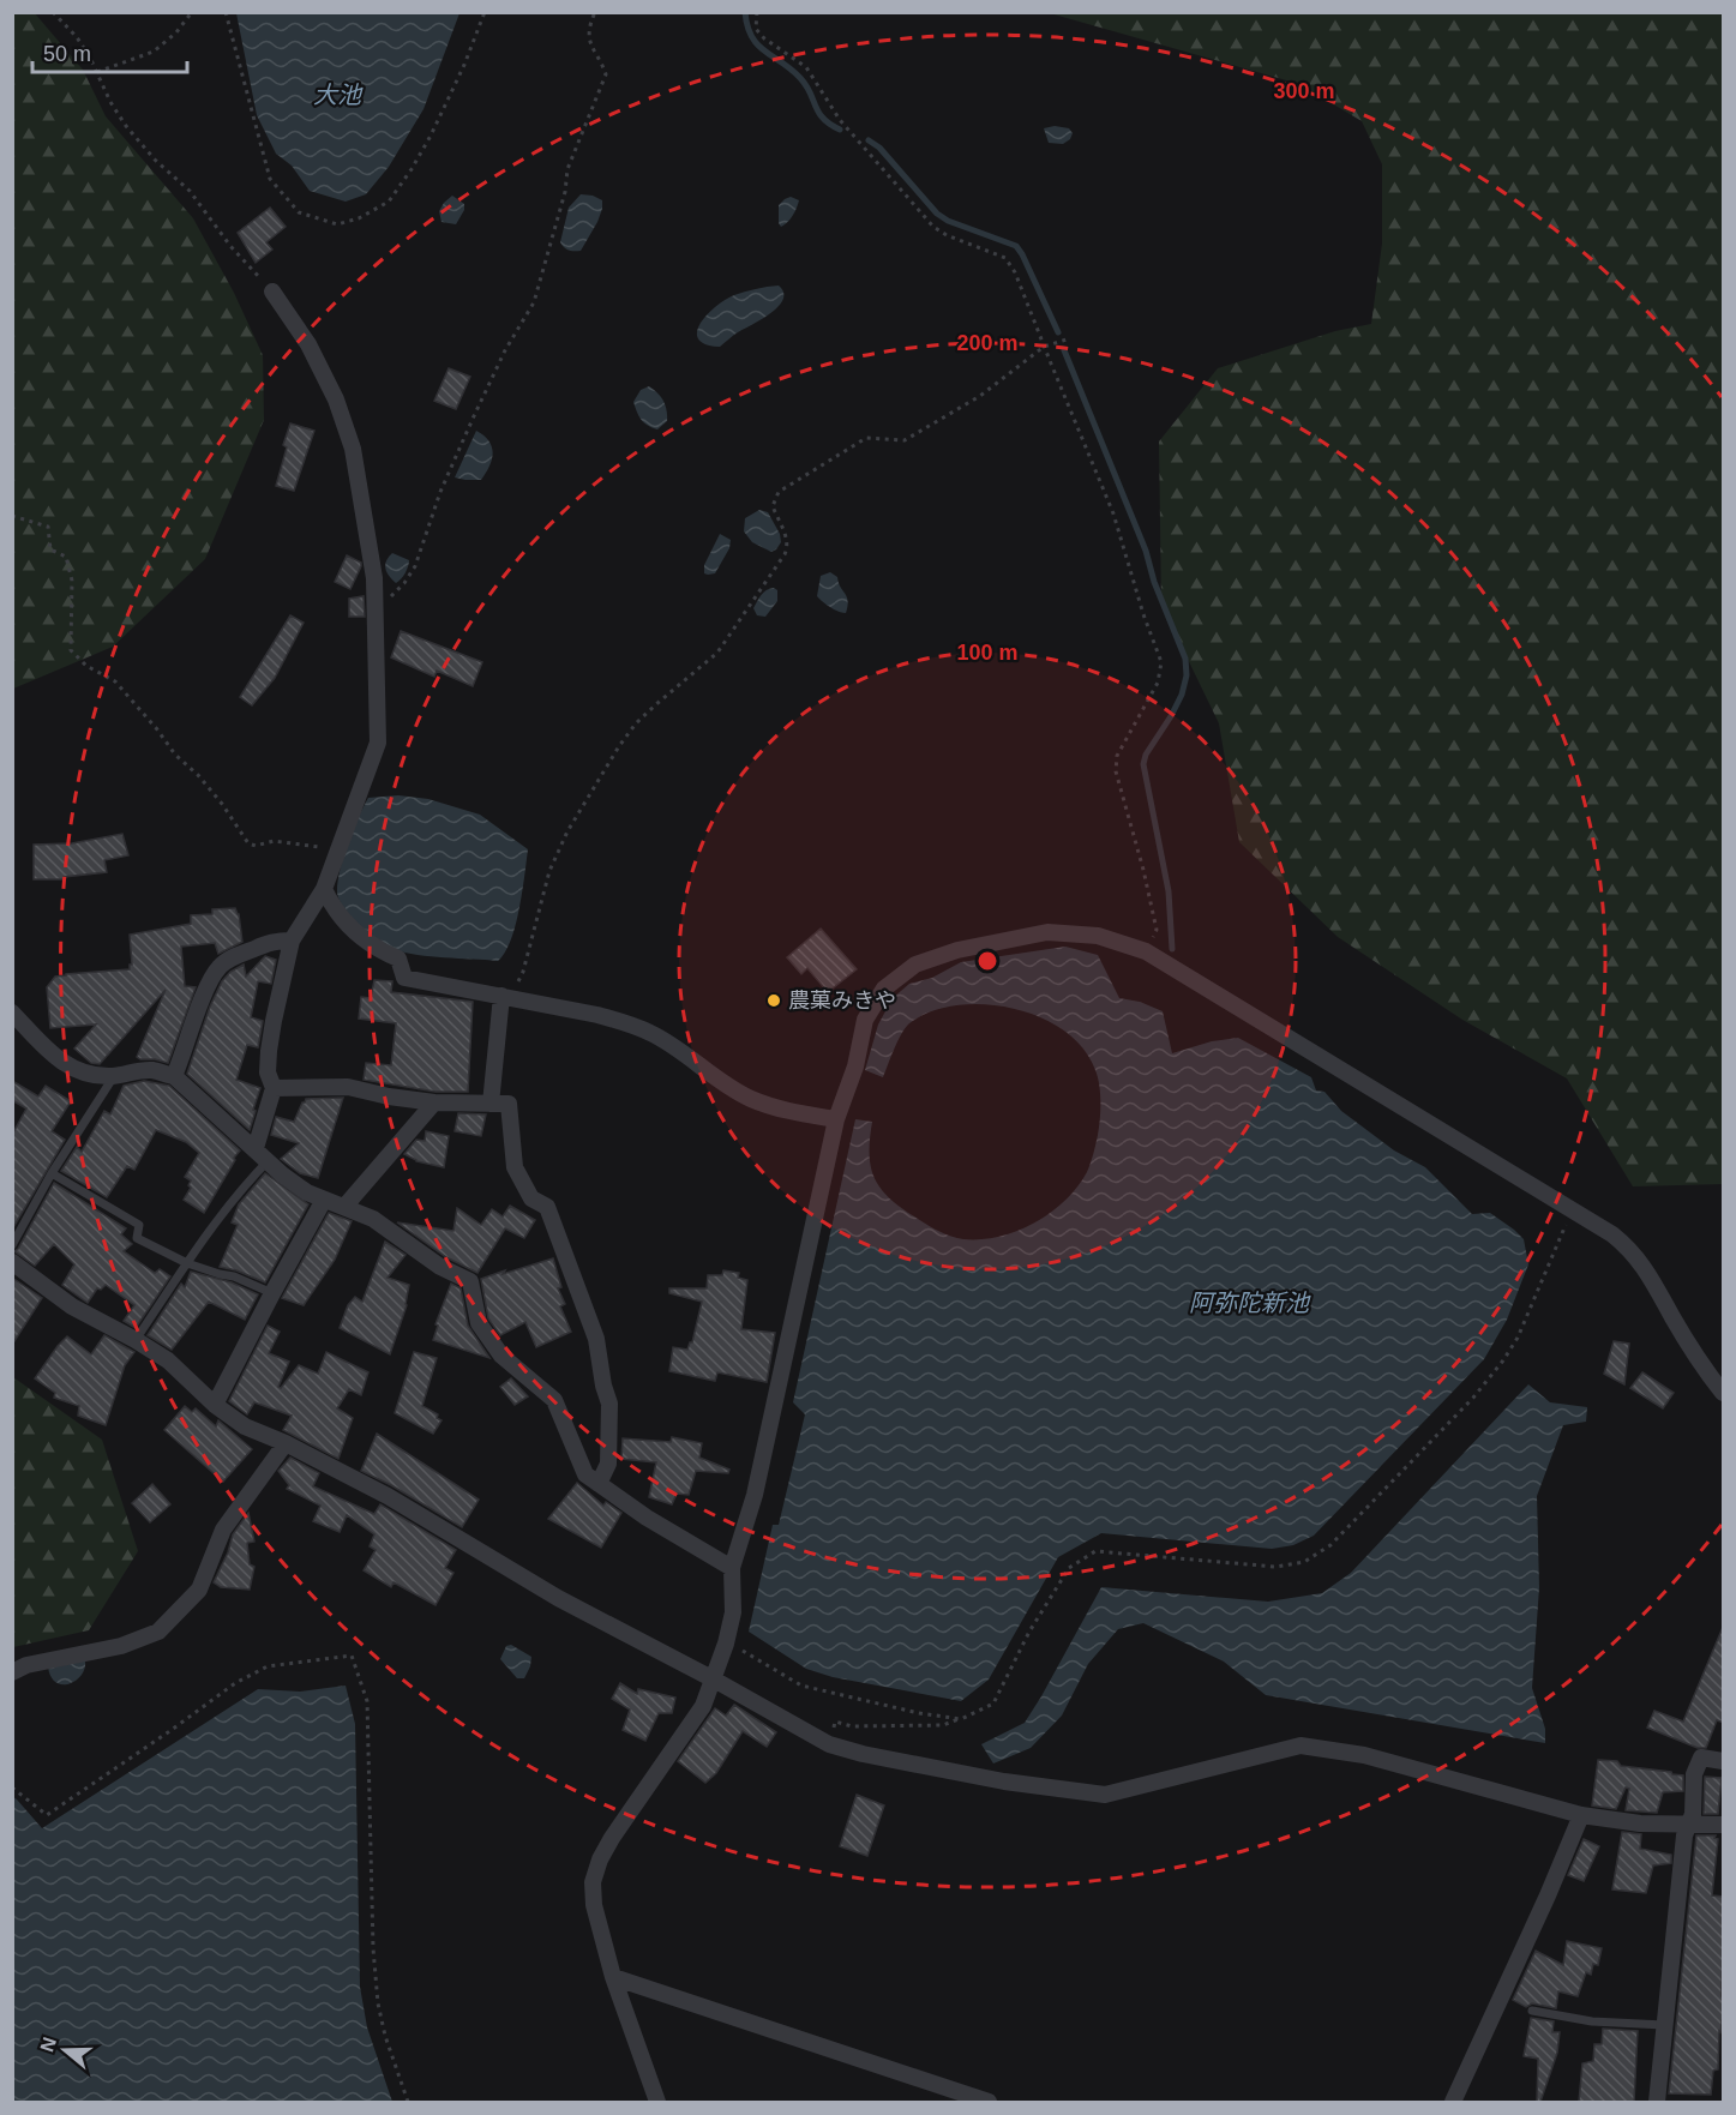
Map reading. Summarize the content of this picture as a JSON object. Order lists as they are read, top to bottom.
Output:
{
  "water": ["大池", "阿弥陀新池"],
  "places": ["農菓みきや"],
  "scale_bar": "50 m",
  "north": "left",
  "rings": ["300 m", "200 m", "100 m"]
}
